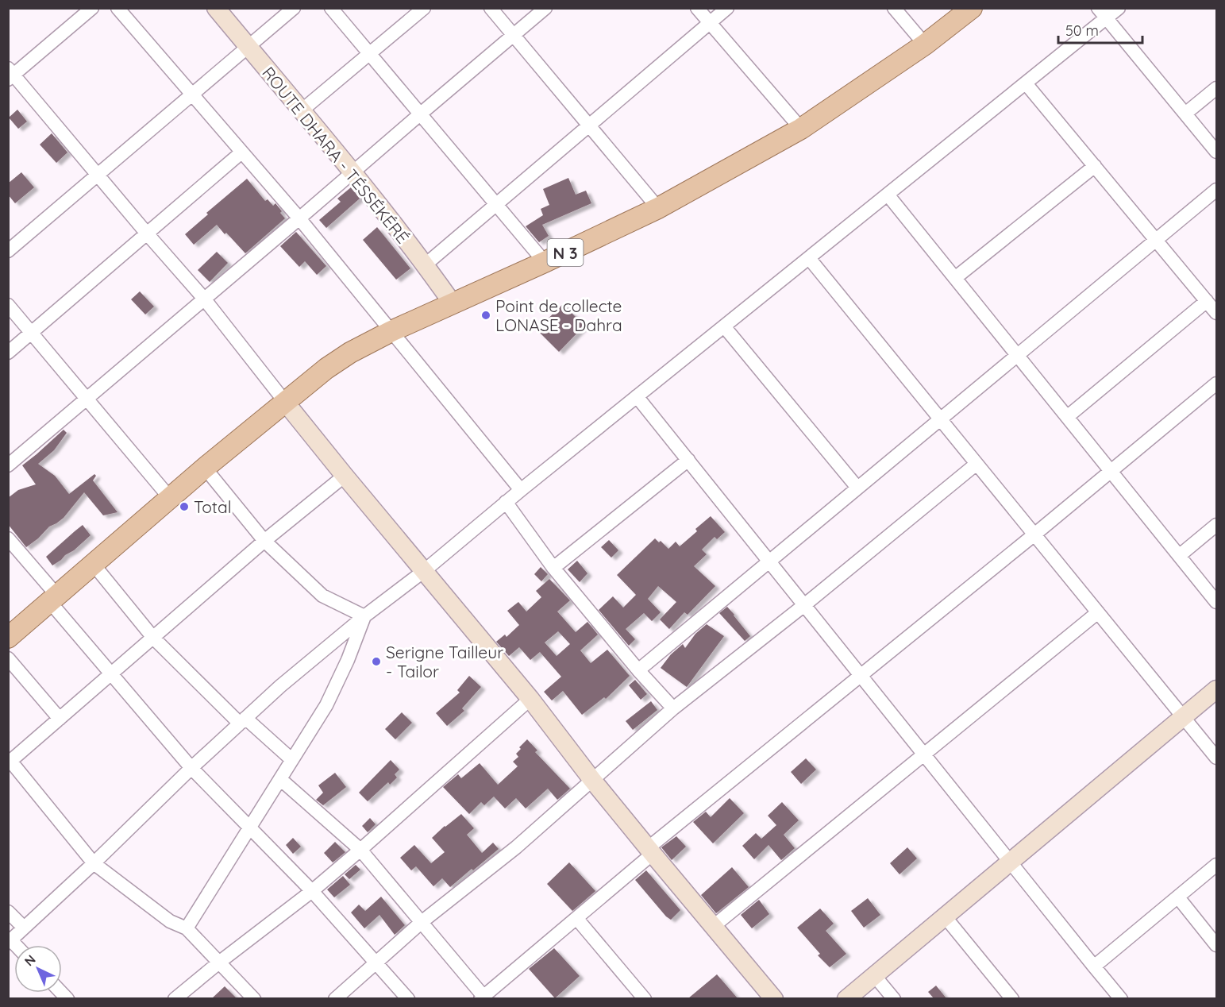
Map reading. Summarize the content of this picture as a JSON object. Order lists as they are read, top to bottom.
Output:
{
  "streets": {
    "main road": ["N 3"],
    "street": ["ROUTE DHARA - TÉSSÉKÉRÉ"]
  },
  "crossings": [
    ["ROUTE DHARA - TÉSSÉKÉRÉ", "N 3"]
  ],
  "places": ["Point de collecte LONASE - Dahra", "Total", "Serigne Tailleur - Tailor"],
  "scale_bar": "50 m",
  "north": "top left"
}
